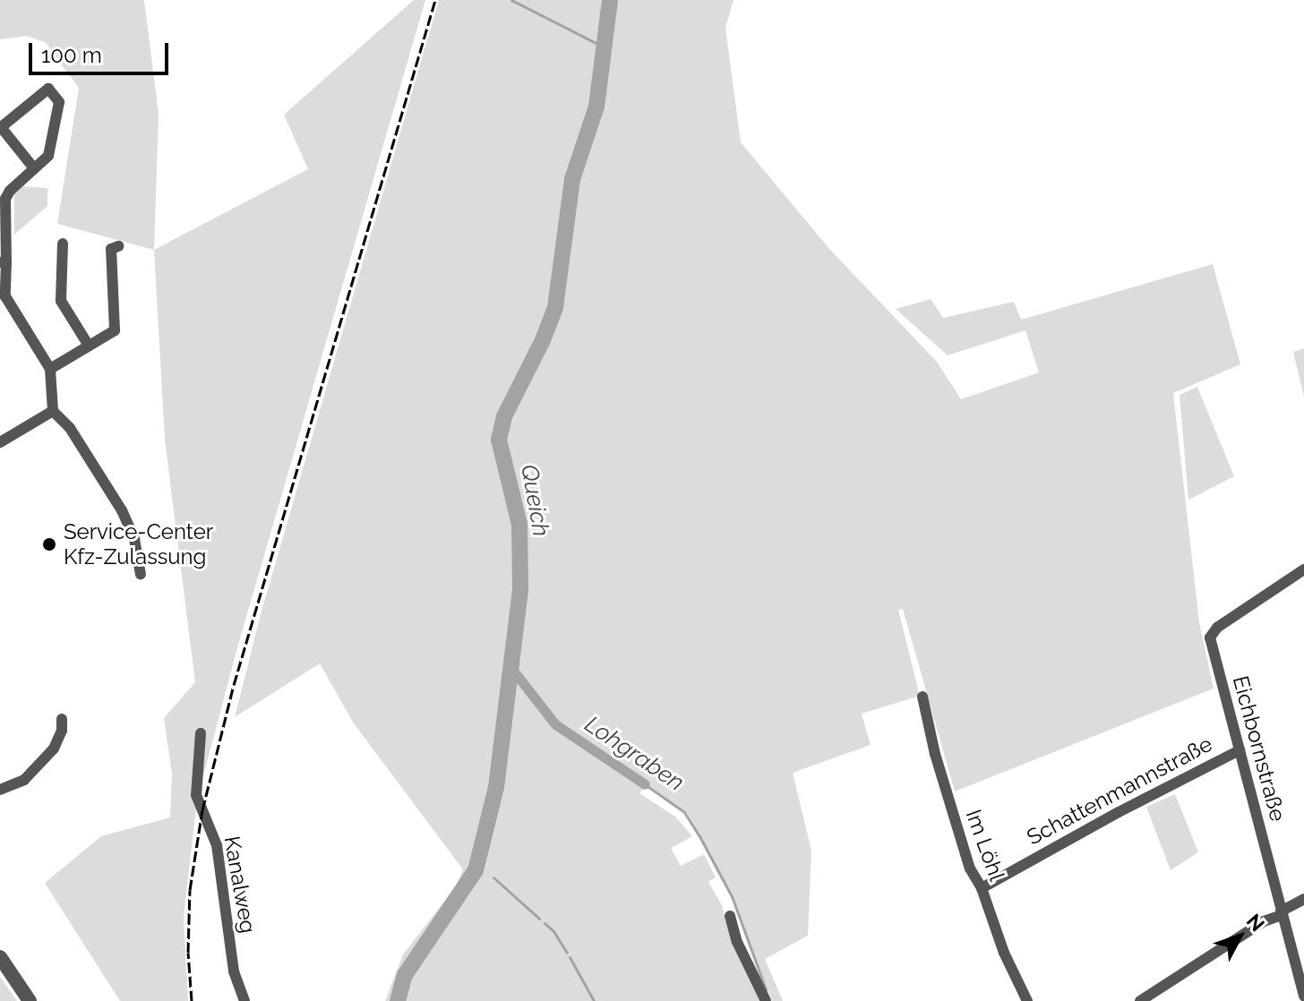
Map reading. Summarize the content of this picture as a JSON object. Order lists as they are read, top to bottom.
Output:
{
  "streets": {
    "street": [
      "Eichbornstraße",
      "Schattenmannstraße",
      "Im Löhl",
      "Kanalweg"
    ]
  },
  "crossings": [
    ["Eichbornstraße", "Schattenmannstraße"],
    ["Schattenmannstraße", "Im Löhl"]
  ],
  "water": ["Queich", "Lohgraben"],
  "places": ["Service-Center Kfz-Zulassung"],
  "scale_bar": "100 m",
  "north": "top right"
}
